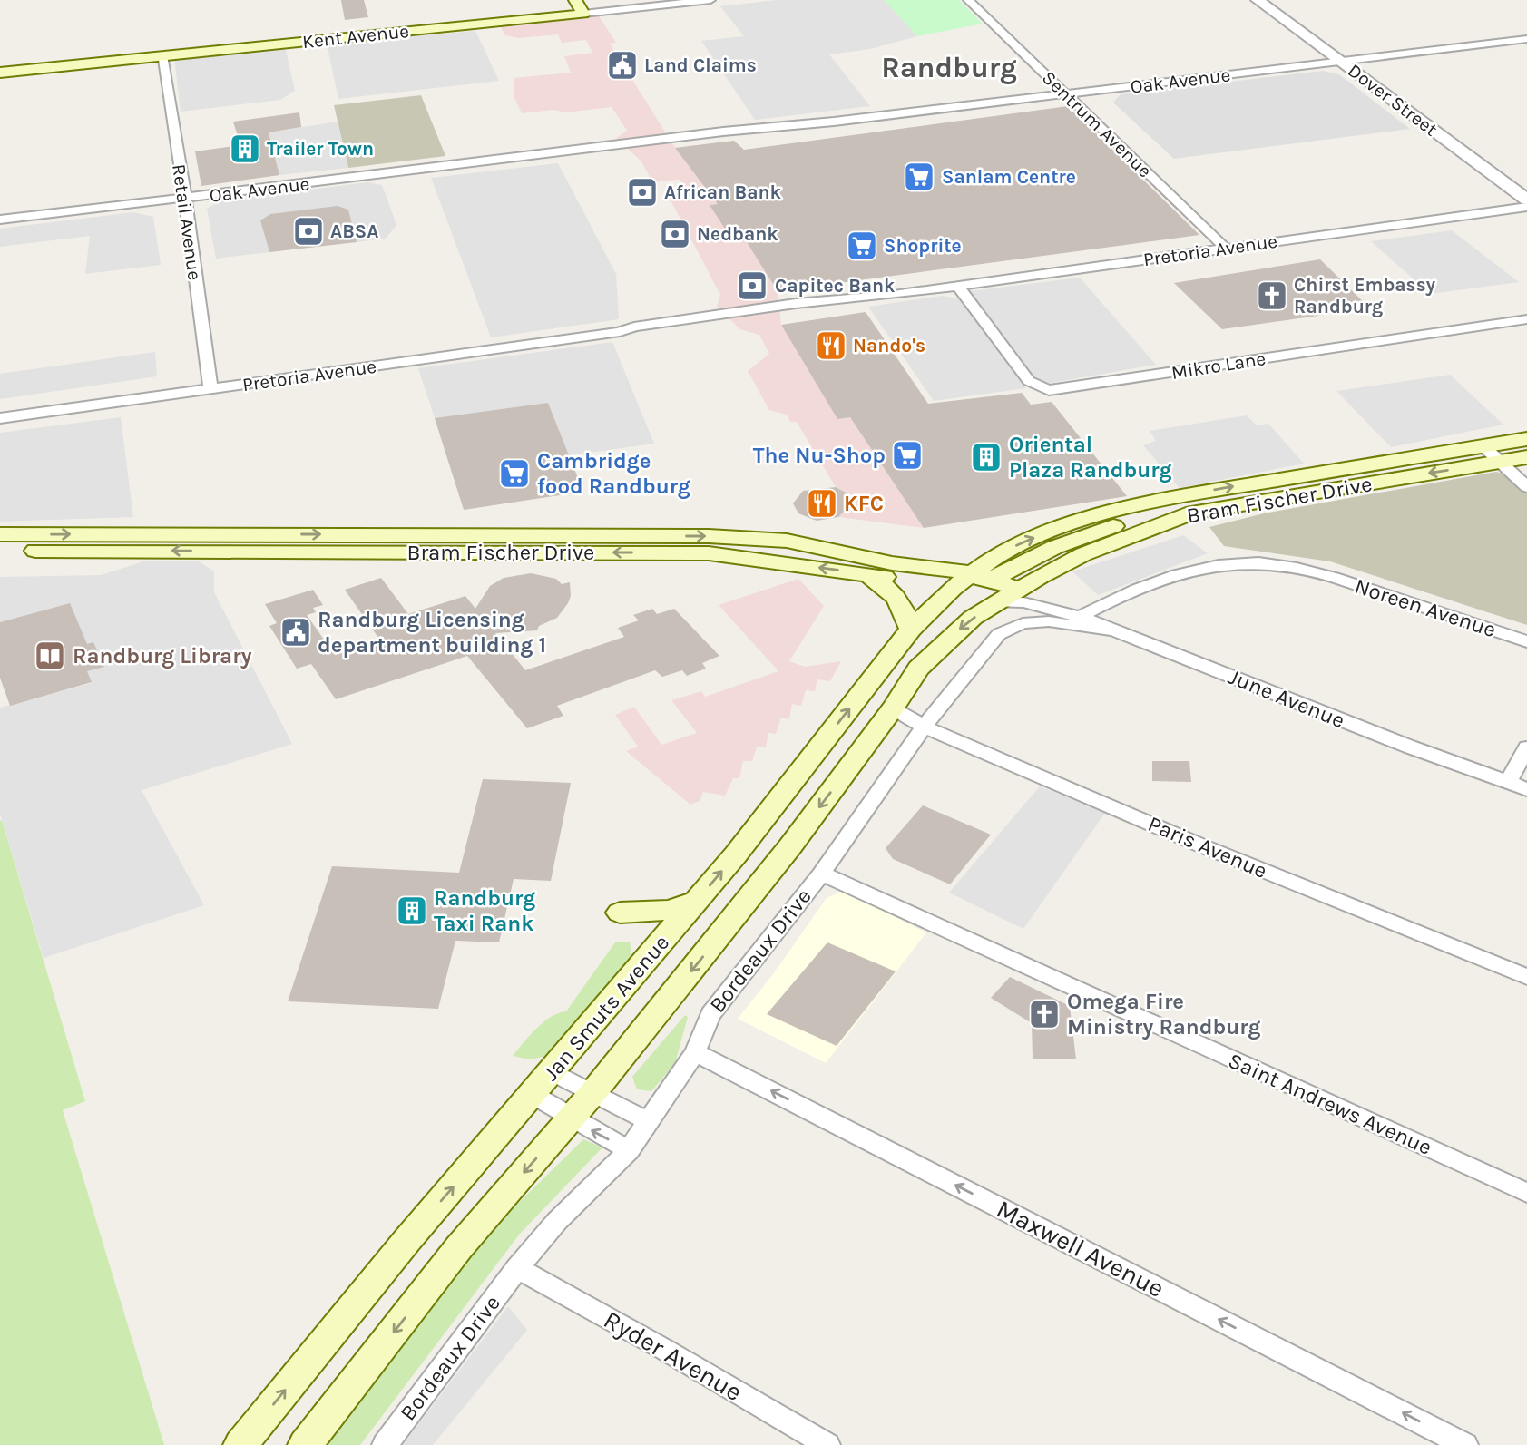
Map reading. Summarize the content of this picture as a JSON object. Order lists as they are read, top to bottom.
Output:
{
  "streets": {
    "main road": ["Kent Avenue", "Bram Fischer Drive", "Jan Smuts Avenue"],
    "street": [
      "Oak Avenue",
      "Dover Street",
      "Sentrum Avenue",
      "Retail Avenue",
      "Pretoria Avenue",
      "Mikro Lane",
      "Noreen Avenue",
      "June Avenue",
      "Paris Avenue",
      "Bordeaux Drive",
      "Saint Andrews Avenue",
      "Maxwell Avenue",
      "Ryder Avenue"
    ]
  },
  "crossings": [
    ["Kent Avenue", "Retail Avenue"],
    ["Oak Avenue", "Dover Street"],
    ["Oak Avenue", "Sentrum Avenue"],
    ["Oak Avenue", "Retail Avenue"],
    ["Sentrum Avenue", "Pretoria Avenue"],
    ["Retail Avenue", "Pretoria Avenue"],
    ["Pretoria Avenue", "Mikro Lane"],
    ["Bram Fischer Drive", "June Avenue"],
    ["Bram Fischer Drive", "Jan Smuts Avenue"],
    ["Noreen Avenue", "June Avenue"],
    ["June Avenue", "Bordeaux Drive"],
    ["June Avenue", "Jan Smuts Avenue"],
    ["Paris Avenue", "Bordeaux Drive"],
    ["Paris Avenue", "Jan Smuts Avenue"],
    ["Bordeaux Drive", "Saint Andrews Avenue"],
    ["Bordeaux Drive", "Maxwell Avenue"],
    ["Bordeaux Drive", "Ryder Avenue"]
  ],
  "one_way": ["Maxwell Avenue"],
  "districts": ["Randburg"],
  "places": {
    "public building": ["Land Claims", "Randburg Licensing department building 1"],
    "building": ["Trailer Town", "Oriental Plaza Randburg", "Randburg Taxi Rank"],
    "supermarket": [
      "Sanlam Centre",
      "Shoprite",
      "The Nu-Shop",
      "Cambridge food Randburg"
    ],
    "bank": [
      "African Bank",
      "ABSA",
      "Nedbank",
      "Capitec Bank"
    ],
    "church": ["Chirst Embassy Randburg", "Omega Fire Ministry Randburg"],
    "restaurant": ["Nando's", "KFC"],
    "library": ["Randburg Library"]
  }
}
